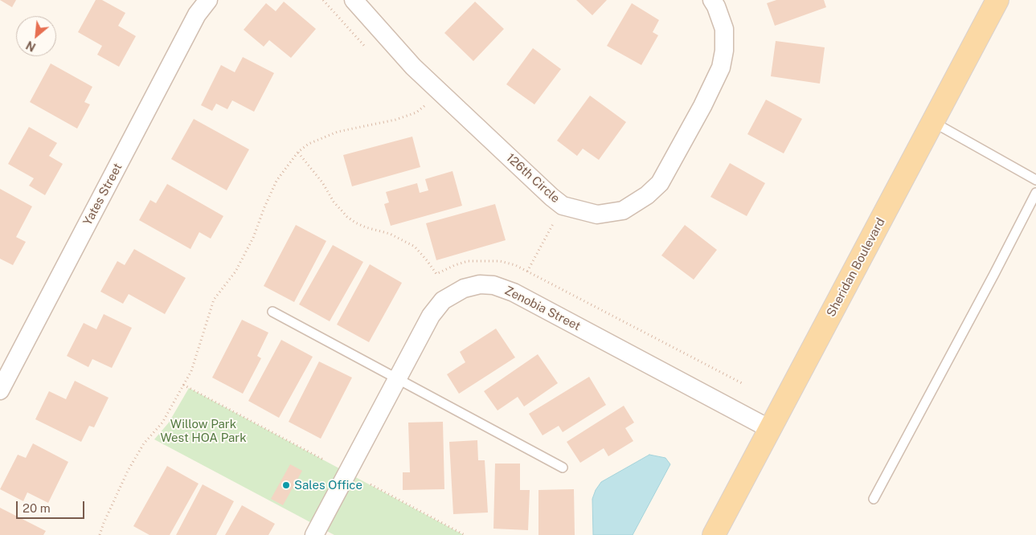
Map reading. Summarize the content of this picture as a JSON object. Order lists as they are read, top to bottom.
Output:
{
  "streets": {
    "main road": ["Sheridan Boulevard"],
    "street": ["126th Circle", "Yates Street", "Zenobia Street"]
  },
  "crossings": [
    ["Sheridan Boulevard", "Zenobia Street"]
  ],
  "parks": ["Willow Park West HOA Park"],
  "places": ["Sales Office"],
  "scale_bar": "20 m",
  "north": "bottom left"
}
